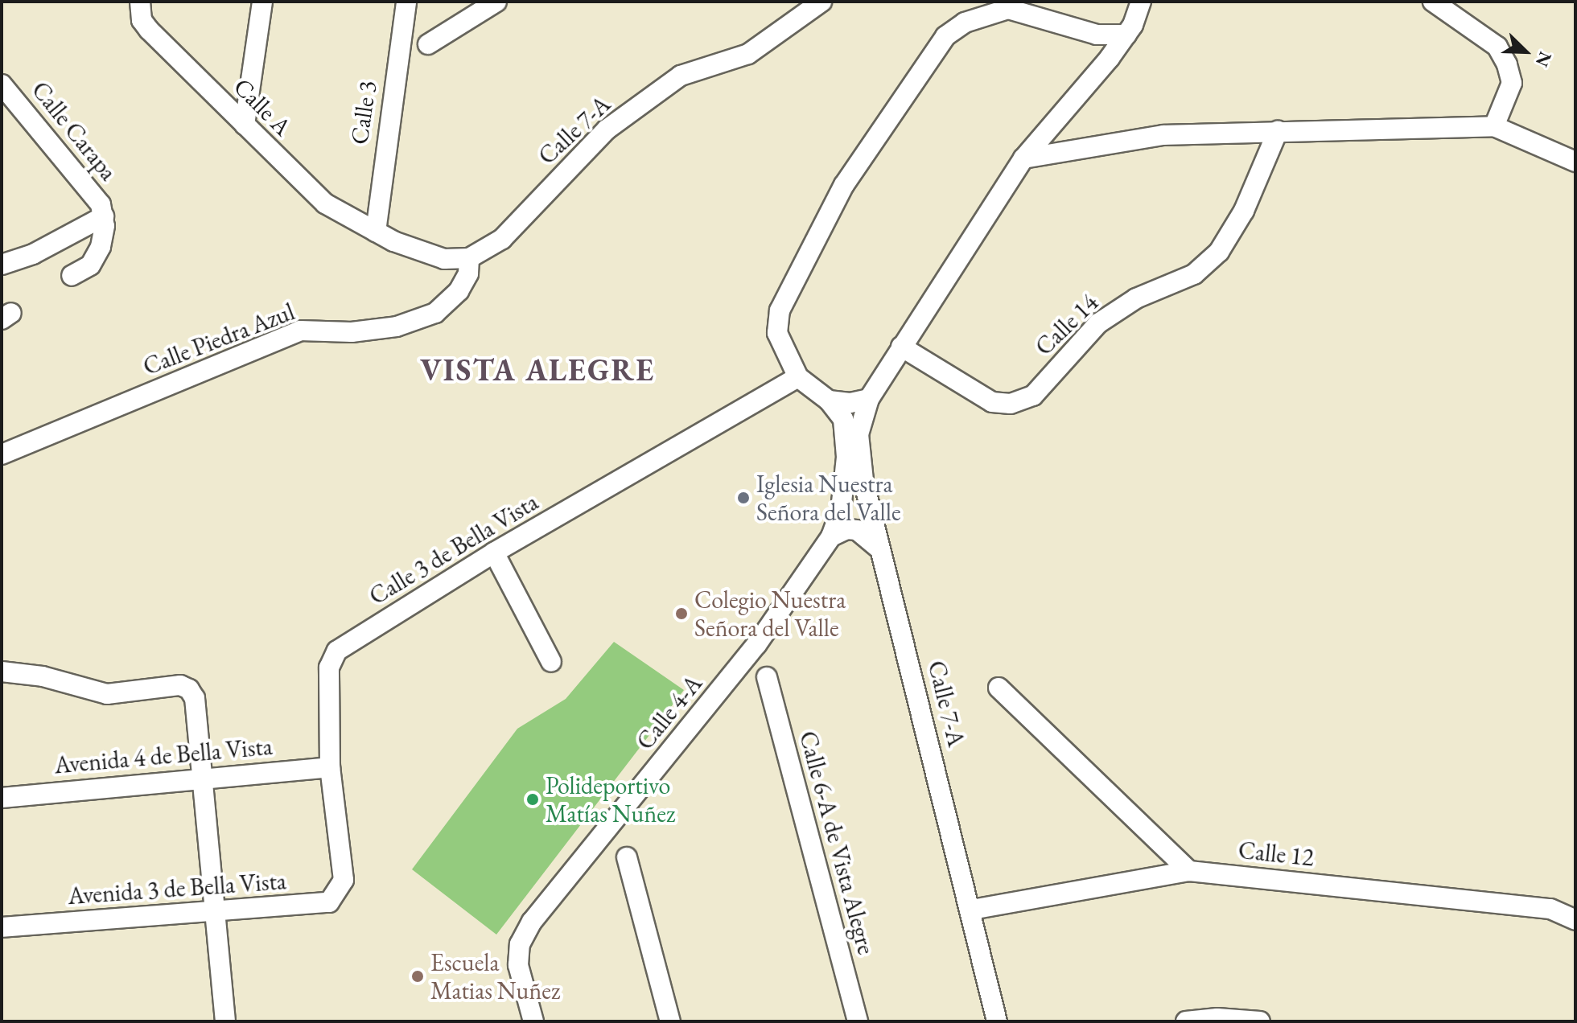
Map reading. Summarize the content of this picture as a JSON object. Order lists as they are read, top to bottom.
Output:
{
  "streets": {
    "street": [
      "Calle A",
      "Calle 3",
      "Calle 7-A",
      "Calle Carapa",
      "Calle 14",
      "Calle Piedra Azul",
      "Calle 3 de Bella Vista",
      "Calle 4-A",
      "Avenida 4 de Bella Vista",
      "Calle 6-A de Vista Alegre",
      "Calle 12",
      "Avenida 3 de Bella Vista"
    ]
  },
  "crossings": [
    ["Calle A", "Calle 3"],
    ["Calle 7-A", "Calle 14"],
    ["Calle 7-A", "Calle Piedra Azul"],
    ["Calle 7-A", "Calle 12"],
    ["Calle 3 de Bella Vista", "Avenida 4 de Bella Vista"],
    ["Calle 3 de Bella Vista", "Avenida 3 de Bella Vista"]
  ],
  "districts": ["VISTA ALEGRE"],
  "places": [
    "Iglesia Nuestra Señora del Valle",
    "Colegio Nuestra Señora del Valle",
    "Polideportivo Matías Nuñez",
    "Escuela Matias Nuñez"
  ],
  "north": "bottom right"
}
